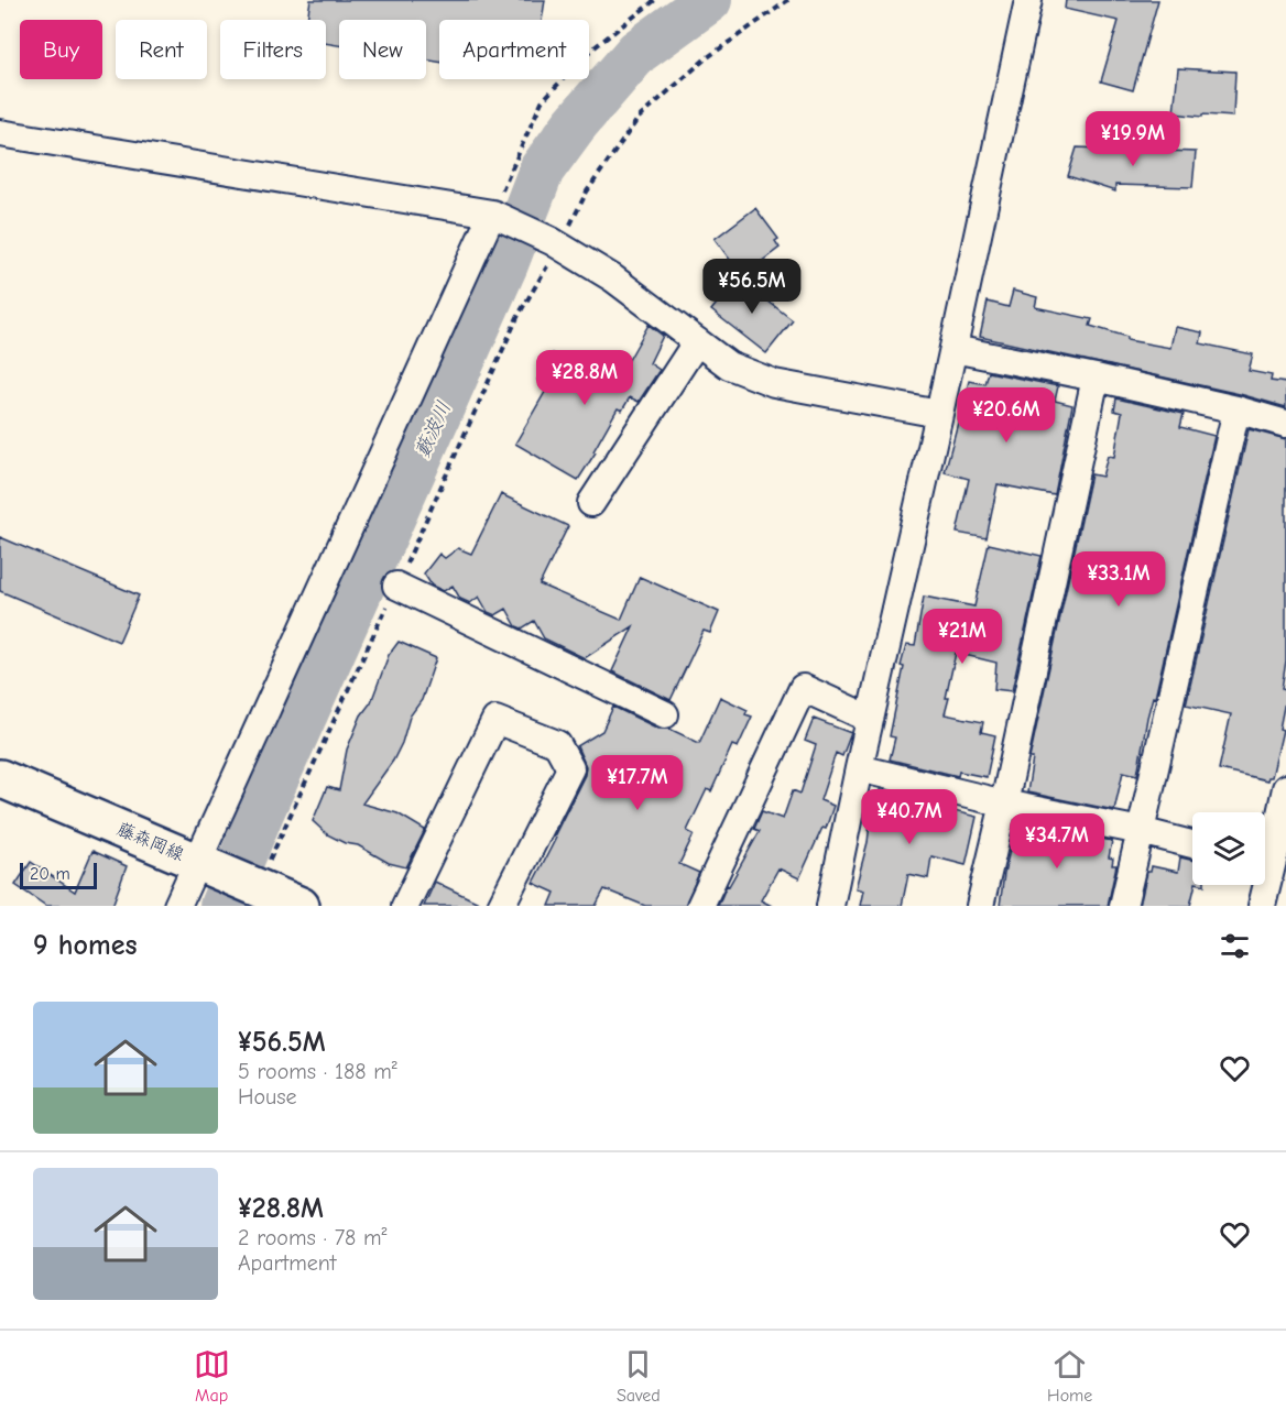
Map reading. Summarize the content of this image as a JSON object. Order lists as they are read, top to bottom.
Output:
{
  "streets": {
    "main road": ["藤森岡線"]
  },
  "water": ["藪波川"],
  "scale_bar": "20 m",
  "page": {
    "chip": [
      "Buy",
      "Rent",
      "Filters",
      "New",
      "Apartment"
    ],
    "price": [
      "¥19.9M",
      "¥56.5M",
      "¥28.8M",
      "¥20.6M",
      "¥33.1M",
      "¥21M",
      "¥17.7M",
      "¥40.7M",
      "¥34.7M"
    ],
    "scale": "20 m",
    "heading": "9 homes",
    "list": [
      {
        "name": "¥56.5M",
        "note": "5 rooms · 188 m² · House"
      },
      {
        "name": "¥28.8M",
        "note": "2 rooms · 78 m² · Apartment"
      }
    ],
    "tabs": ["Map", "Saved", "Home"]
  }
}
